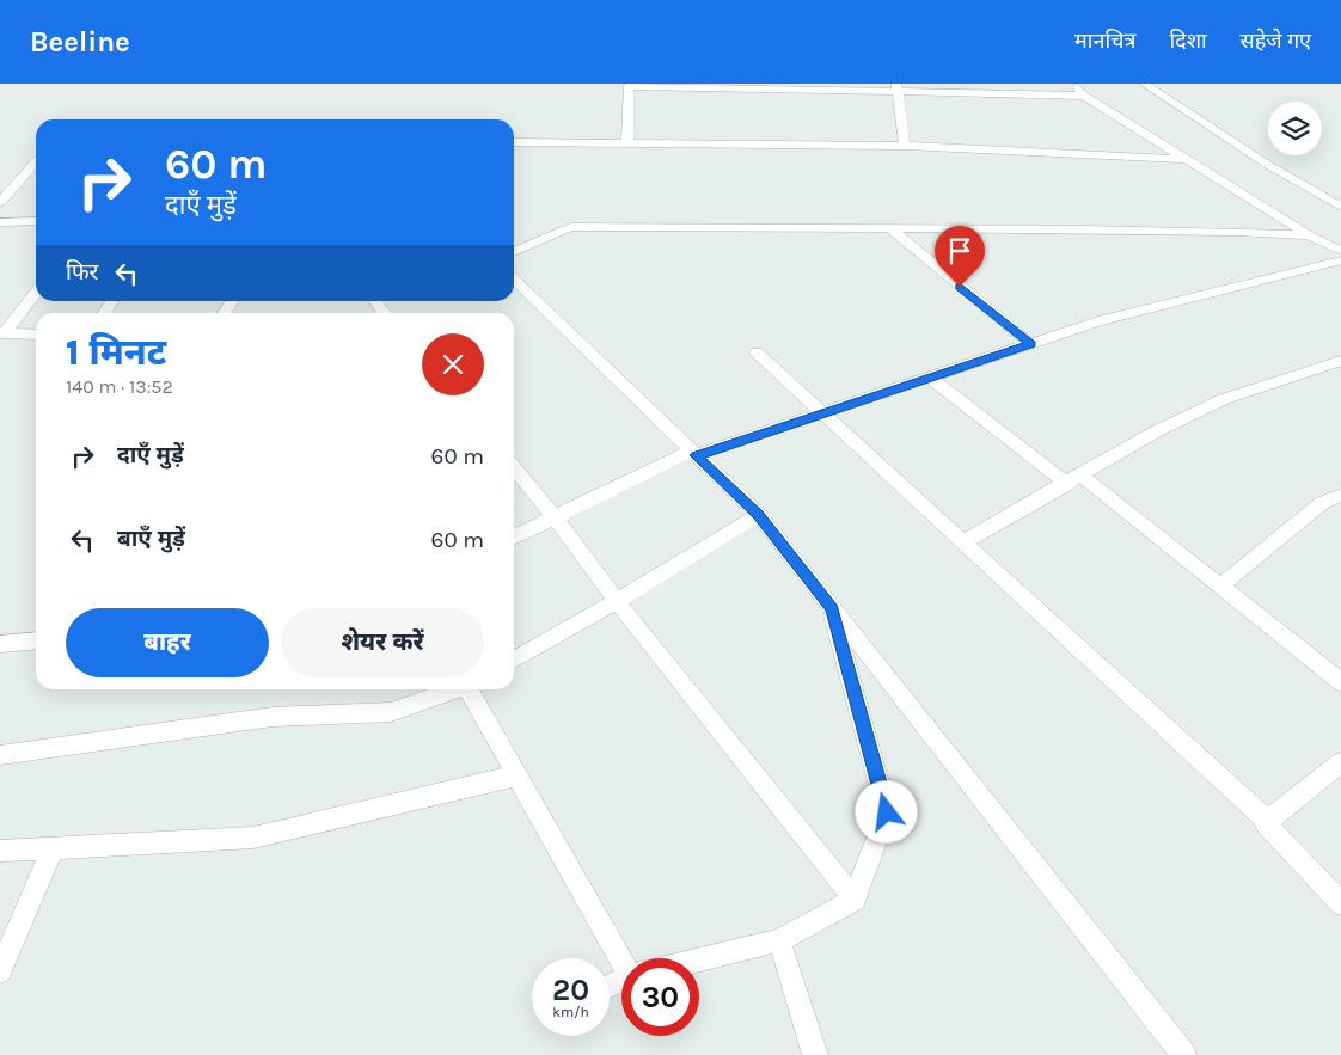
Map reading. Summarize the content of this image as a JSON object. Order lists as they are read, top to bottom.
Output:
{
  "page": {
    "header": "Beeline",
    "nav": ["मानचित्र", "दिशा", "सहेजे गए"],
    "turn": ["60 m", "दाएँ मुड़ें"],
    "then": "फिर",
    "heading": ["1 मिनट", "140 m · 13:52"],
    "list": [
      {
        "name": "दाएँ मुड़ें",
        "value": "60 m"
      },
      {
        "name": "बाएँ मुड़ें",
        "value": "60 m"
      }
    ],
    "buttons": ["बाहर", "शेयर करें"],
    "speed": "20 km/h",
    "limit": "30"
  }
}
